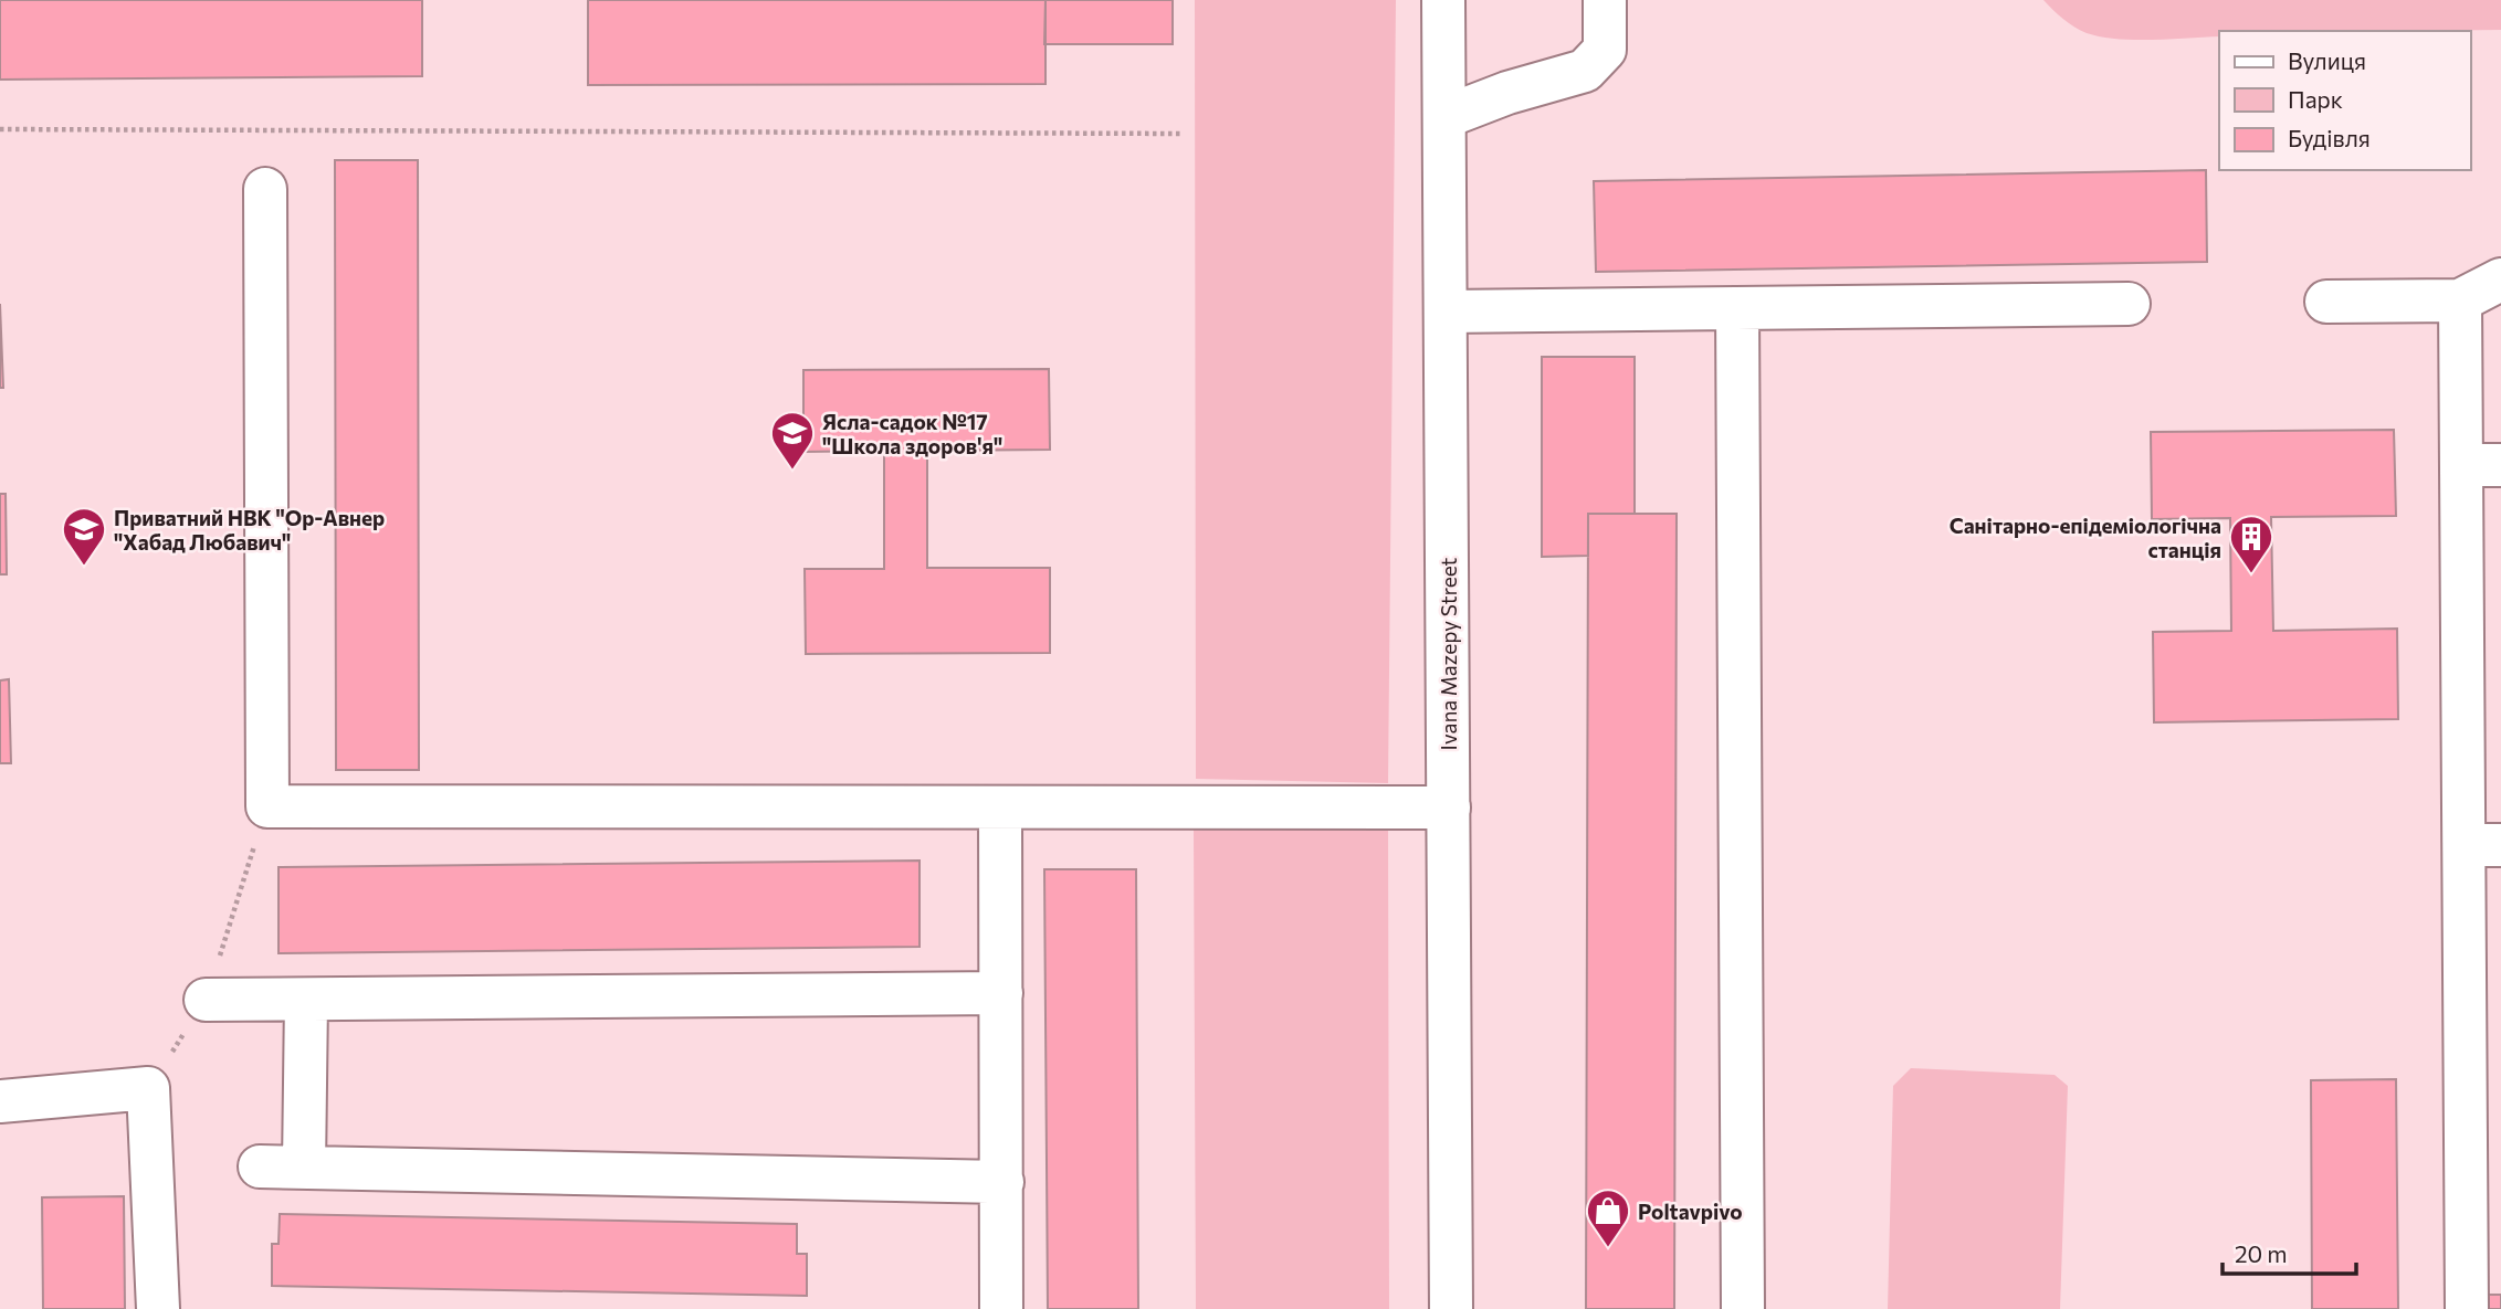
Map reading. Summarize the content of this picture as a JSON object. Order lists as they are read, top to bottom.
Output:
{
  "streets": {
    "main road": ["Ivana Mazepy Street"]
  },
  "places": {
    "school or university": ["Ясла-садок №17 \"Школа здоров'я\"", "Приватний НВК \"Ор-Авнер \"Хабад Любавич\""],
    "building": ["Санітарно-епідеміологічна станція"],
    "shop": ["Poltavpivo"]
  },
  "legend": ["Вулиця", "Парк", "Будівля"],
  "scale_bar": "20 m"
}
